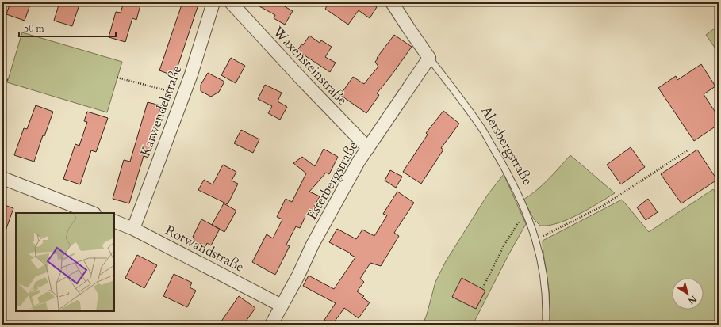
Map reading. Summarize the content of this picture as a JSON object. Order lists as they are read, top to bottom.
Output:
{
  "streets": {
    "street": [
      "Waxensteinstraße",
      "Karwendelstraße",
      "Alersbergstraße",
      "Esterbergstraße",
      "Rotwandstraße"
    ]
  },
  "crossings": [
    ["Waxensteinstraße", "Esterbergstraße"],
    ["Karwendelstraße", "Rotwandstraße"],
    ["Alersbergstraße", "Esterbergstraße"],
    ["Esterbergstraße", "Rotwandstraße"]
  ],
  "scale_bar": "50 m",
  "north": "bottom right"
}
